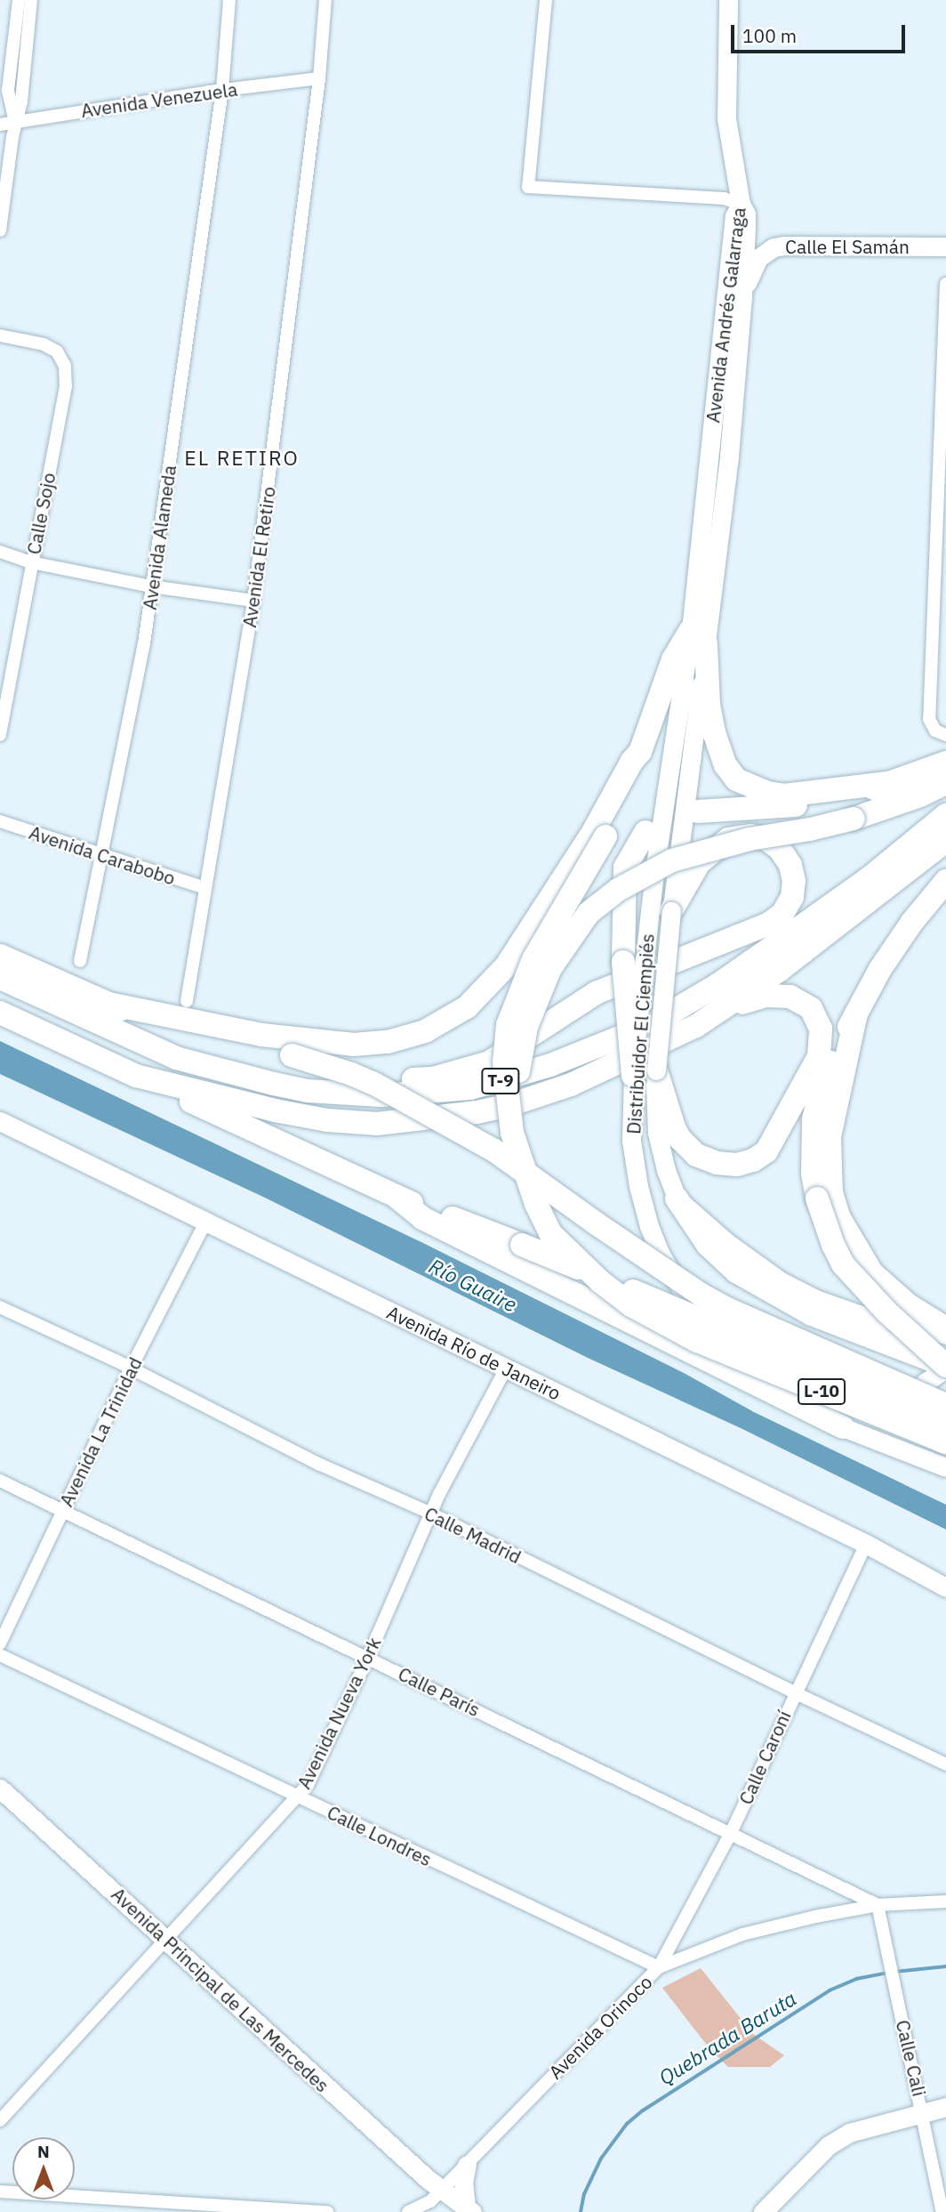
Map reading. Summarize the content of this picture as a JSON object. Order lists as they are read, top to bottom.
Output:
{
  "streets": {
    "highway": ["T-9", "L-10"],
    "street": [
      "Avenida Venezuela",
      "Calle El Samán",
      "Avenida Andrés Galarraga",
      "Calle Sojo",
      "Avenida Alameda",
      "Avenida El Retiro",
      "Avenida Carabobo",
      "Distribuidor El Ciempiés",
      "Avenida Río de Janeiro",
      "Avenida La Trinidad",
      "Calle Madrid",
      "Calle París",
      "Avenida Nueva York",
      "Calle Caroní",
      "Calle Londres",
      "Avenida Principal de Las Mercedes",
      "Avenida Orinoco",
      "Calle Cali"
    ]
  },
  "crossings": [
    ["Avenida Venezuela", "Avenida Alameda"],
    ["Avenida Venezuela", "Avenida El Retiro"],
    ["Calle El Samán", "Avenida Andrés Galarraga"],
    ["Avenida Andrés Galarraga", "Distribuidor El Ciempiés"],
    ["Avenida Alameda", "Avenida Carabobo"],
    ["Avenida El Retiro", "Avenida Carabobo"],
    ["Avenida Río de Janeiro", "Avenida La Trinidad"],
    ["Avenida Río de Janeiro", "Avenida Nueva York"],
    ["Avenida Río de Janeiro", "Calle Caroní"],
    ["Avenida La Trinidad", "Calle Madrid"],
    ["Avenida La Trinidad", "Calle París"],
    ["Calle Madrid", "Avenida Nueva York"],
    ["Calle Madrid", "Calle Caroní"],
    ["Calle París", "Avenida Nueva York"],
    ["Calle París", "Calle Caroní"],
    ["Calle París", "Avenida Orinoco"],
    ["Calle París", "Calle Cali"],
    ["Avenida Nueva York", "Calle Londres"],
    ["Avenida Nueva York", "Avenida Principal de Las Mercedes"],
    ["Calle Caroní", "Calle Londres"],
    ["Calle Caroní", "Avenida Orinoco"],
    ["Calle Londres", "Avenida Orinoco"],
    ["Avenida Principal de Las Mercedes", "Avenida Orinoco"],
    ["Avenida Orinoco", "Calle Cali"]
  ],
  "districts": ["EL RETIRO"],
  "water": ["Río Guaire", "Quebrada Baruta"],
  "scale_bar": "100 m",
  "north": "top"
}
